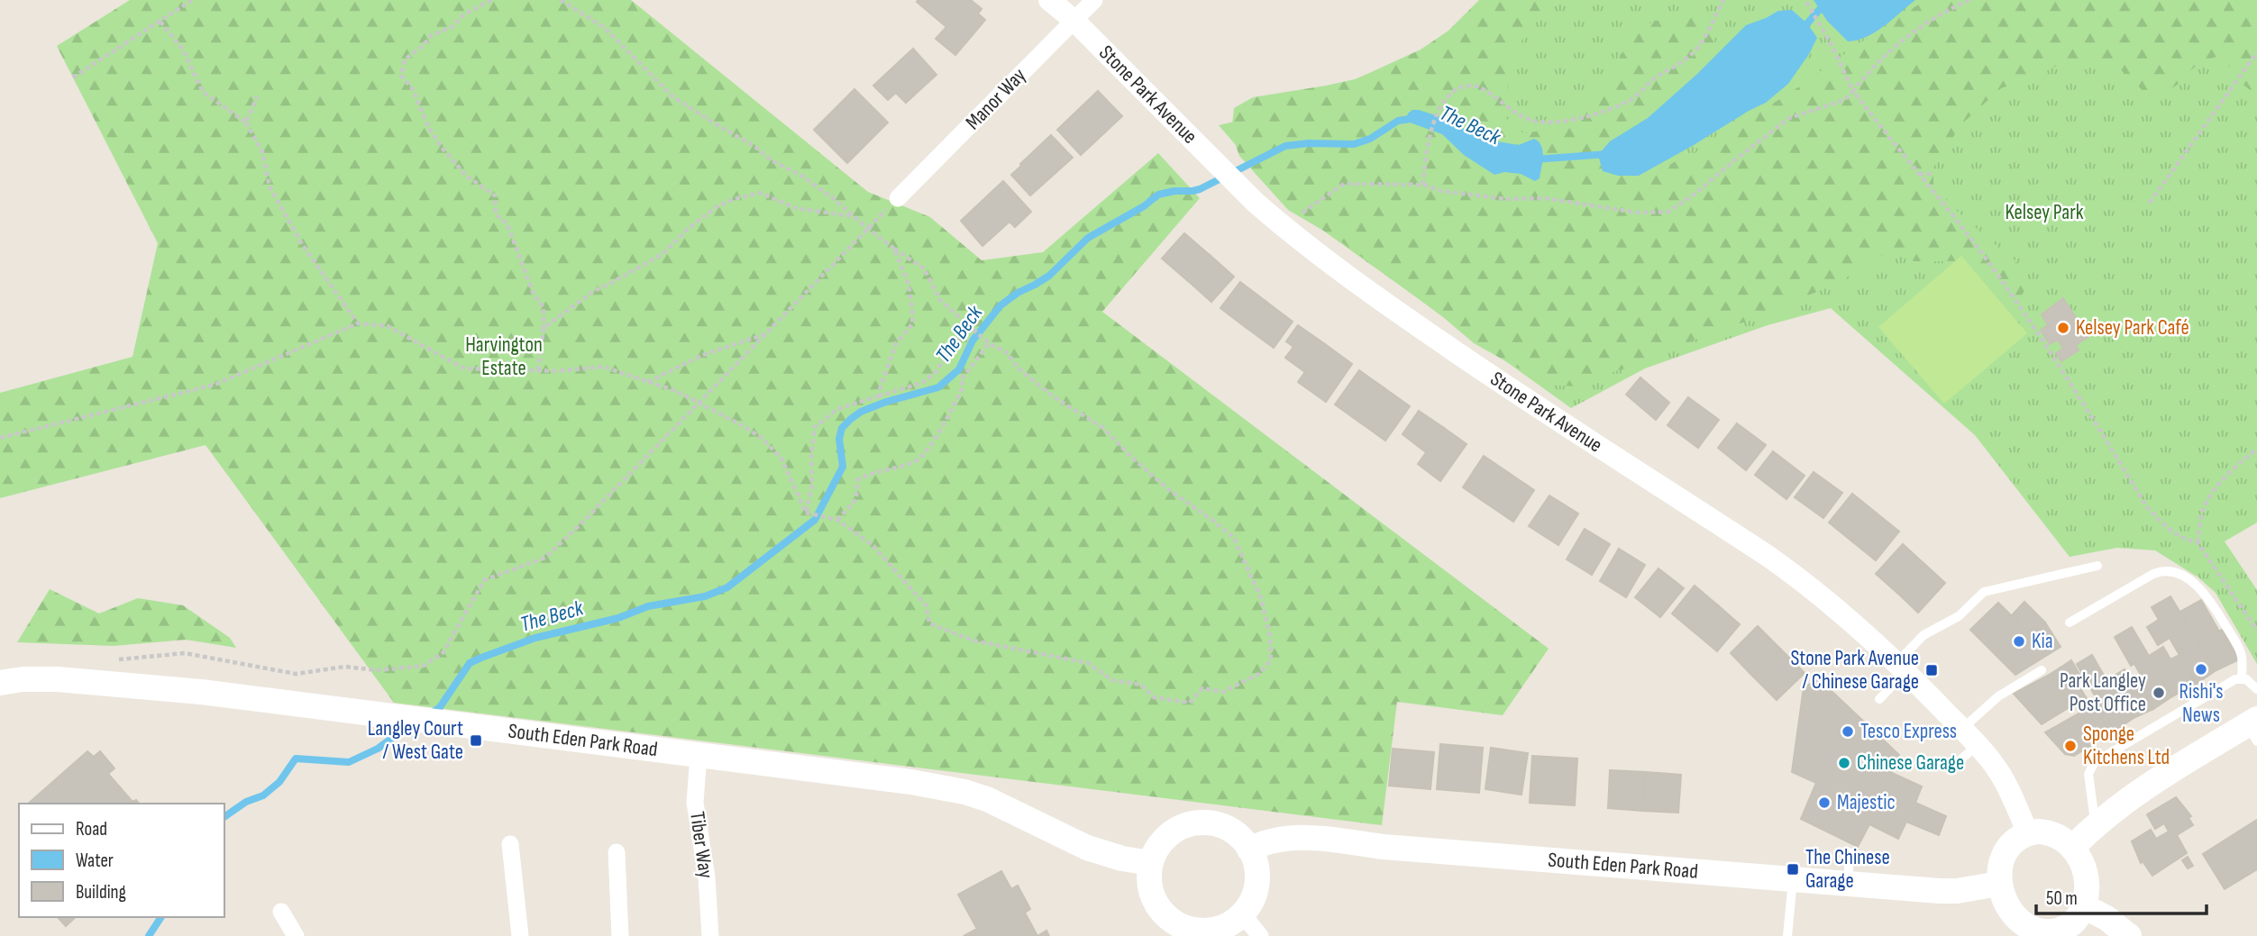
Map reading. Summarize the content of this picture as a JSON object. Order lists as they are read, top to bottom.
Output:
{
  "streets": {
    "main road": ["South Eden Park Road"],
    "street": ["Stone Park Avenue", "Manor Way", "Tiber Way"]
  },
  "crossings": [
    ["Stone Park Avenue", "Manor Way"],
    ["Stone Park Avenue", "South Eden Park Road"],
    ["South Eden Park Road", "Tiber Way"]
  ],
  "water": ["The Beck"],
  "parks": ["Kelsey Park", "Harvington Estate"],
  "places": {
    "other": [
      "Kelsey Park Café",
      "Kia",
      "Rishi's News",
      "Park Langley Post Office",
      "Tesco Express",
      "Sponge Kitchens Ltd",
      "Chinese Garage",
      "Majestic"
    ],
    "transit": ["Stone Park Avenue / Chinese Garage", "Langley Court / West Gate", "The Chinese Garage"]
  },
  "legend": ["Road", "Water", "Building"],
  "scale_bar": "50 m"
}
